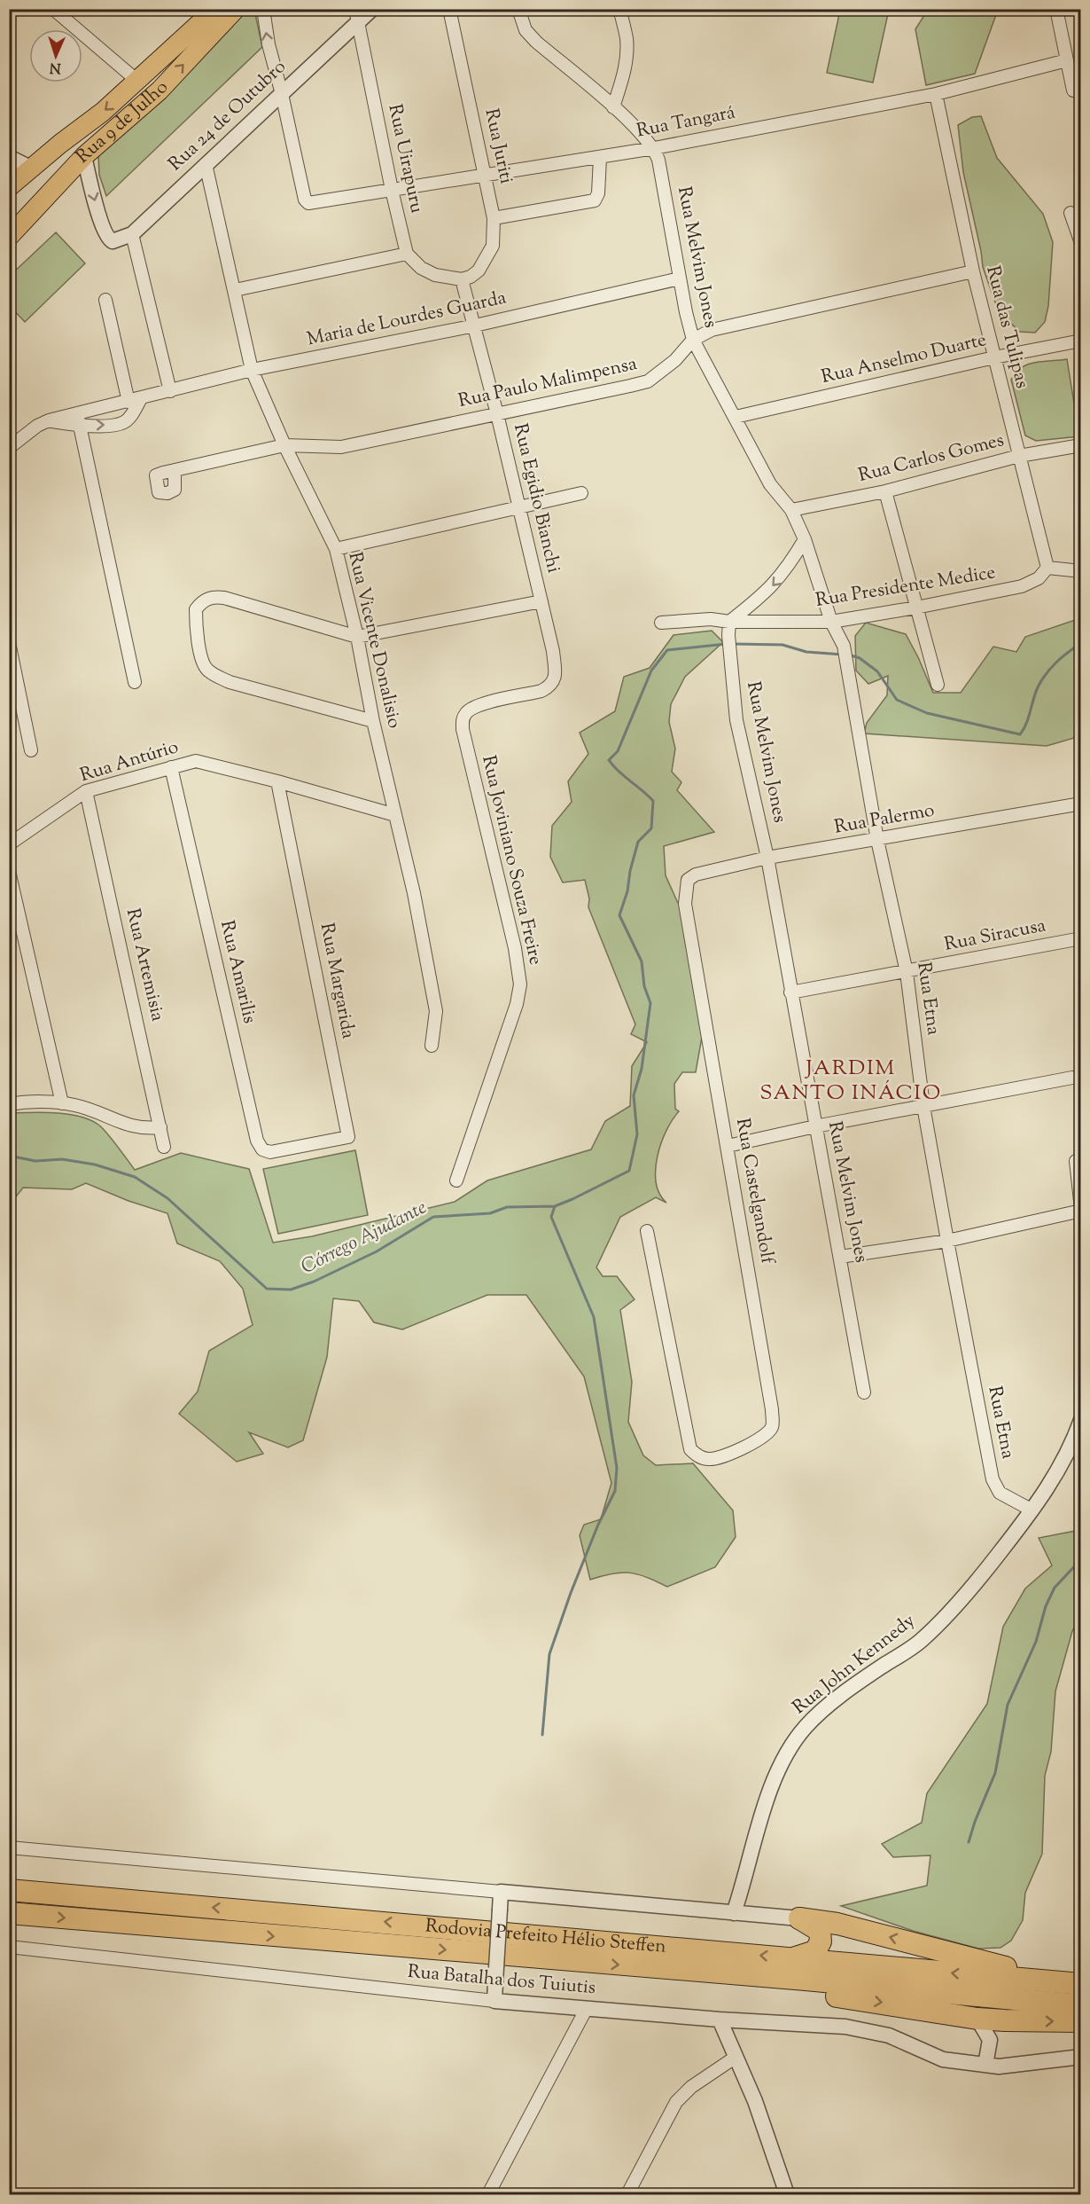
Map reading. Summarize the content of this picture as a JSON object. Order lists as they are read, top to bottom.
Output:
{
  "streets": {
    "highway": ["Rodovia Prefeito Hélio Steffen"],
    "main road": ["Rua 9 de Julho"],
    "street": [
      "Rua 24 de Outubro",
      "Rua Tangará",
      "Rua Juriti",
      "Rua Uirapuru",
      "Rua Melvim Jones",
      "Maria de Lourdes Guarda",
      "Rua das Tulipas",
      "Rua Anselmo Duarte",
      "Rua Paulo Malimpensa",
      "Rua Carlos Gomes",
      "Rua Egidio Bianchi",
      "Rua Presidente Medice",
      "Rua Vicente Donalisio",
      "Rua Antúrio",
      "Rua Palermo",
      "Rua Joviniano Souza Freire",
      "Rua Siracusa",
      "Rua Artemisia",
      "Rua Amarilis",
      "Rua Margarida",
      "Rua Etna",
      "Rua Castelgandolf",
      "Rua John Kennedy",
      "Rua Batalha dos Tuiutis"
    ]
  },
  "crossings": [
    ["Rua 24 de Outubro", "Rua Tangará"],
    ["Rua 24 de Outubro", "Rua Uirapuru"],
    ["Rua 24 de Outubro", "Rua Vicente Donalisio"],
    ["Rua Tangará", "Rua Juriti"],
    ["Rua Tangará", "Rua Uirapuru"],
    ["Rua Tangará", "Rua Melvim Jones"],
    ["Rua Tangará", "Rua das Tulipas"],
    ["Rua Tangará", "Rua Egidio Bianchi"],
    ["Rua Juriti", "Rua Uirapuru"],
    ["Rua Juriti", "Rua Egidio Bianchi"],
    ["Rua Uirapuru", "Rua Egidio Bianchi"],
    ["Rua Melvim Jones", "Maria de Lourdes Guarda"],
    ["Rua Melvim Jones", "Rua Anselmo Duarte"],
    ["Rua Melvim Jones", "Rua Paulo Malimpensa"],
    ["Rua Melvim Jones", "Rua Carlos Gomes"],
    ["Rua Melvim Jones", "Rua Presidente Medice"],
    ["Rua Melvim Jones", "Rua Palermo"],
    ["Rua Melvim Jones", "Rua Siracusa"],
    ["Rua Melvim Jones", "Rua Etna"],
    ["Maria de Lourdes Guarda", "Rua Egidio Bianchi"],
    ["Maria de Lourdes Guarda", "Rua Vicente Donalisio"],
    ["Rua das Tulipas", "Rua Anselmo Duarte"],
    ["Rua das Tulipas", "Rua Paulo Malimpensa"],
    ["Rua das Tulipas", "Rua Carlos Gomes"],
    ["Rua das Tulipas", "Rua Presidente Medice"],
    ["Rua Paulo Malimpensa", "Rua Egidio Bianchi"],
    ["Rua Paulo Malimpensa", "Rua Vicente Donalisio"],
    ["Rua Egidio Bianchi", "Rua Joviniano Souza Freire"],
    ["Rua Presidente Medice", "Rua Etna"],
    ["Rua Vicente Donalisio", "Rua Antúrio"],
    ["Rua Antúrio", "Rua Artemisia"],
    ["Rua Antúrio", "Rua Amarilis"],
    ["Rua Antúrio", "Rua Margarida"],
    ["Rua Palermo", "Rua Etna"],
    ["Rua Palermo", "Rua Castelgandolf"],
    ["Rua Siracusa", "Rua Etna"],
    ["Rua Amarilis", "Rua Margarida"],
    ["Rua Etna", "Rua John Kennedy"]
  ],
  "districts": ["JARDIM SANTO INÁCIO"],
  "water": ["Córrego Ajudante"],
  "north": "bottom"
}
